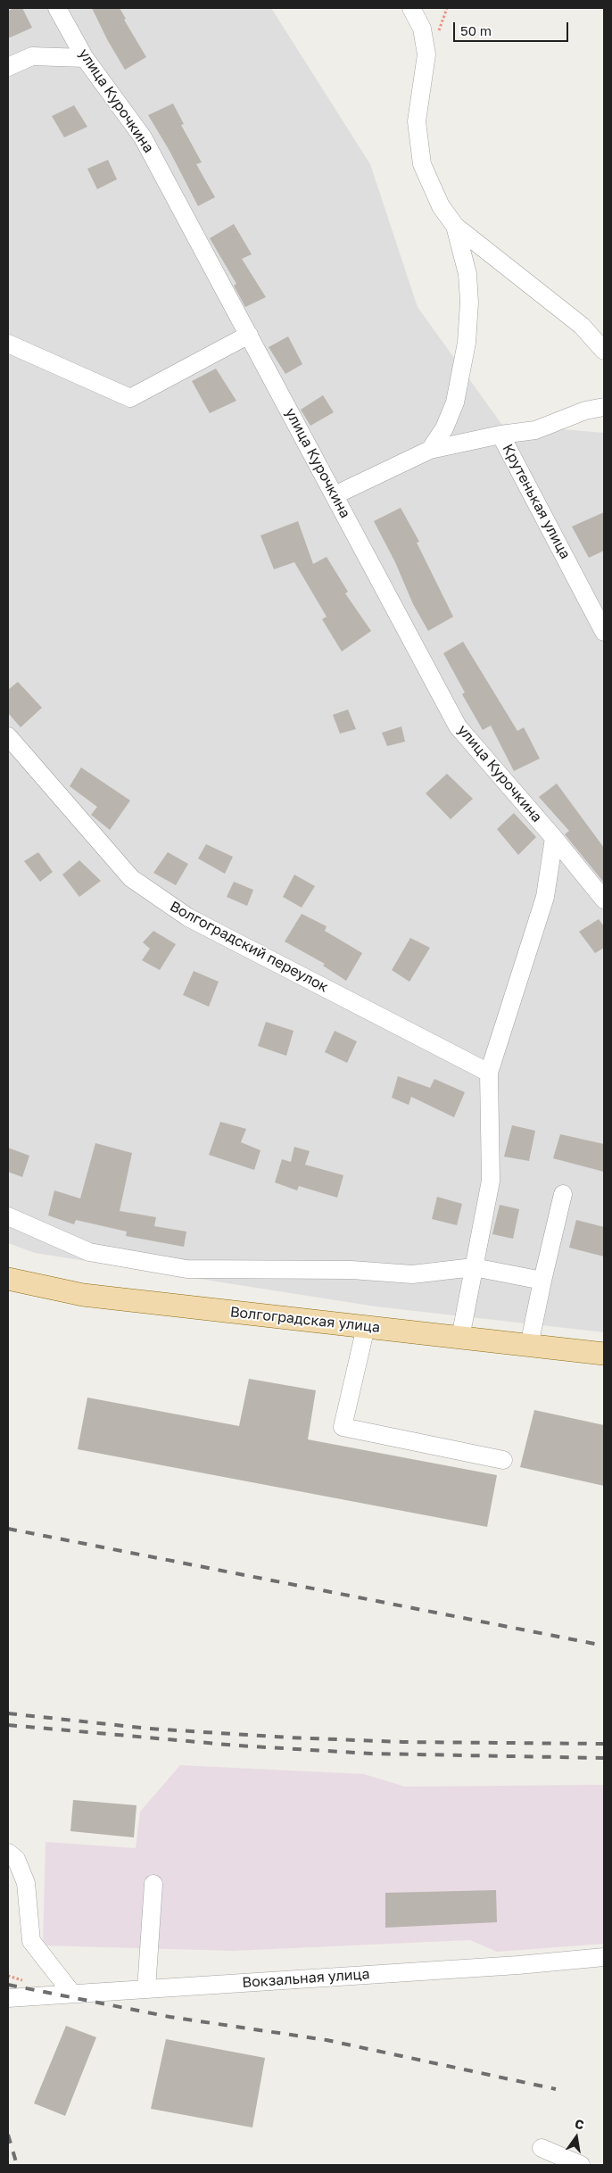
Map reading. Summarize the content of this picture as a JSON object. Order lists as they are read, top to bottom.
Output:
{
  "streets": {
    "main road": ["Волгоградская улица"],
    "street": [
      "улица Курочкина",
      "Крутенькая улица",
      "Волгоградский переулок",
      "Вокзальная улица"
    ]
  },
  "crossings": [
    ["улица Курочкина", "Крутенькая улица"]
  ],
  "scale_bar": "50 m",
  "north": "top"
}
